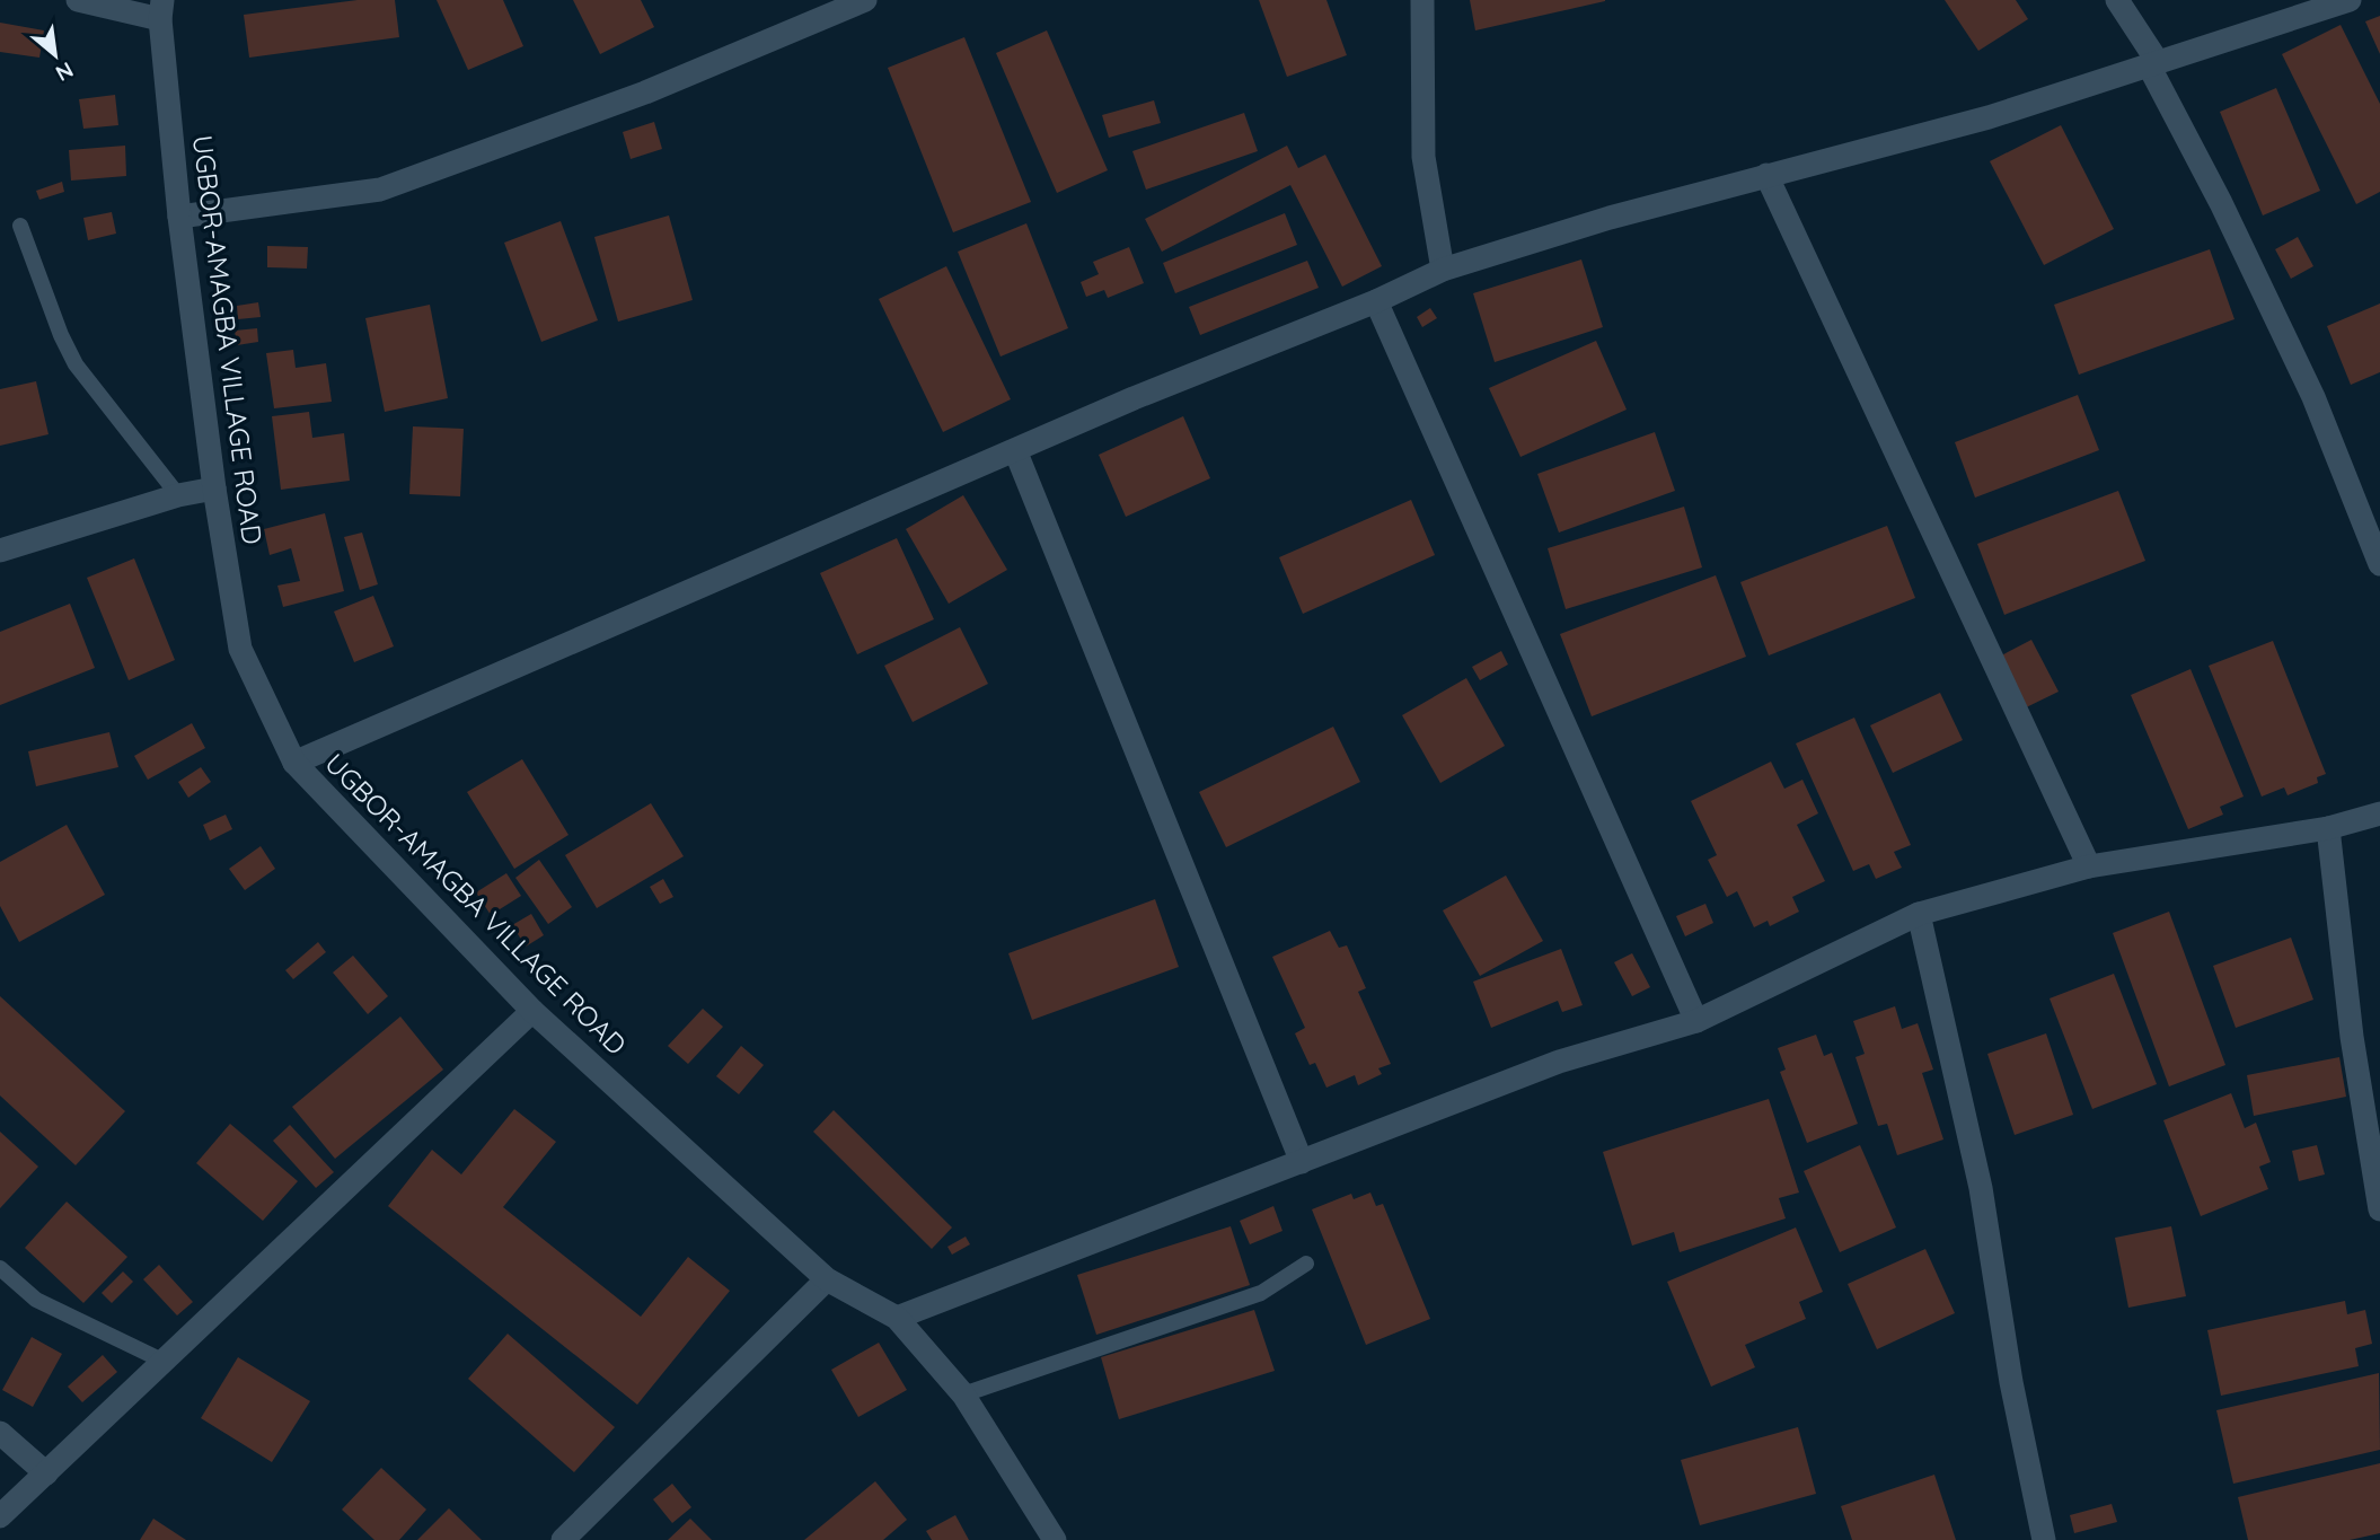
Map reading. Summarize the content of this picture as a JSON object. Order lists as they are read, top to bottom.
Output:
{
  "streets": {
    "street": ["UGBOR-AMAGBA VILLAGE ROAD"]
  },
  "north": "bottom right"
}
